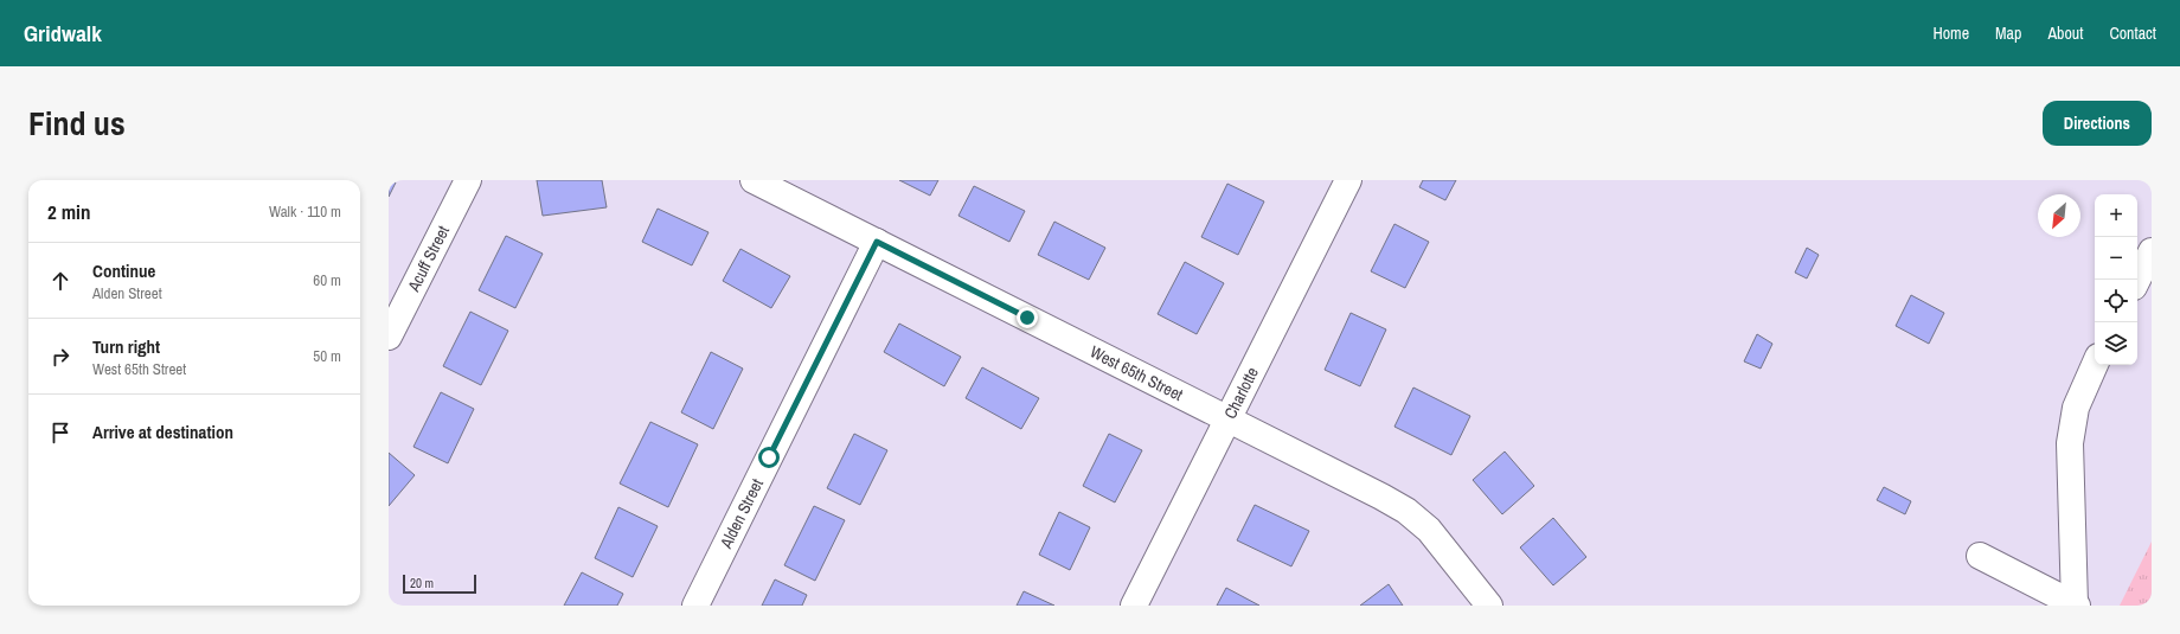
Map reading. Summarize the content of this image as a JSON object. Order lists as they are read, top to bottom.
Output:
{
  "streets": {
    "street": [
      "Acuff Street",
      "West 65th Street",
      "Charlotte",
      "Alden Street"
    ]
  },
  "crossings": [
    ["West 65th Street", "Charlotte"],
    ["West 65th Street", "Alden Street"]
  ],
  "scale_bar": "20 m",
  "north": "bottom left",
  "page": {
    "header": "Gridwalk",
    "nav": [
      "Home",
      "Map",
      "About",
      "Contact"
    ],
    "title": "Find us",
    "buttons": "Directions",
    "heading": ["2 min", "Walk · 110 m"],
    "map_buttons": ["+", "−"],
    "list": [
      ["Continue", "Alden Street", "60 m"],
      ["Turn right", "West 65th Street", "50 m"],
      "Arrive at destination"
    ],
    "scale": "20 m"
  }
}
